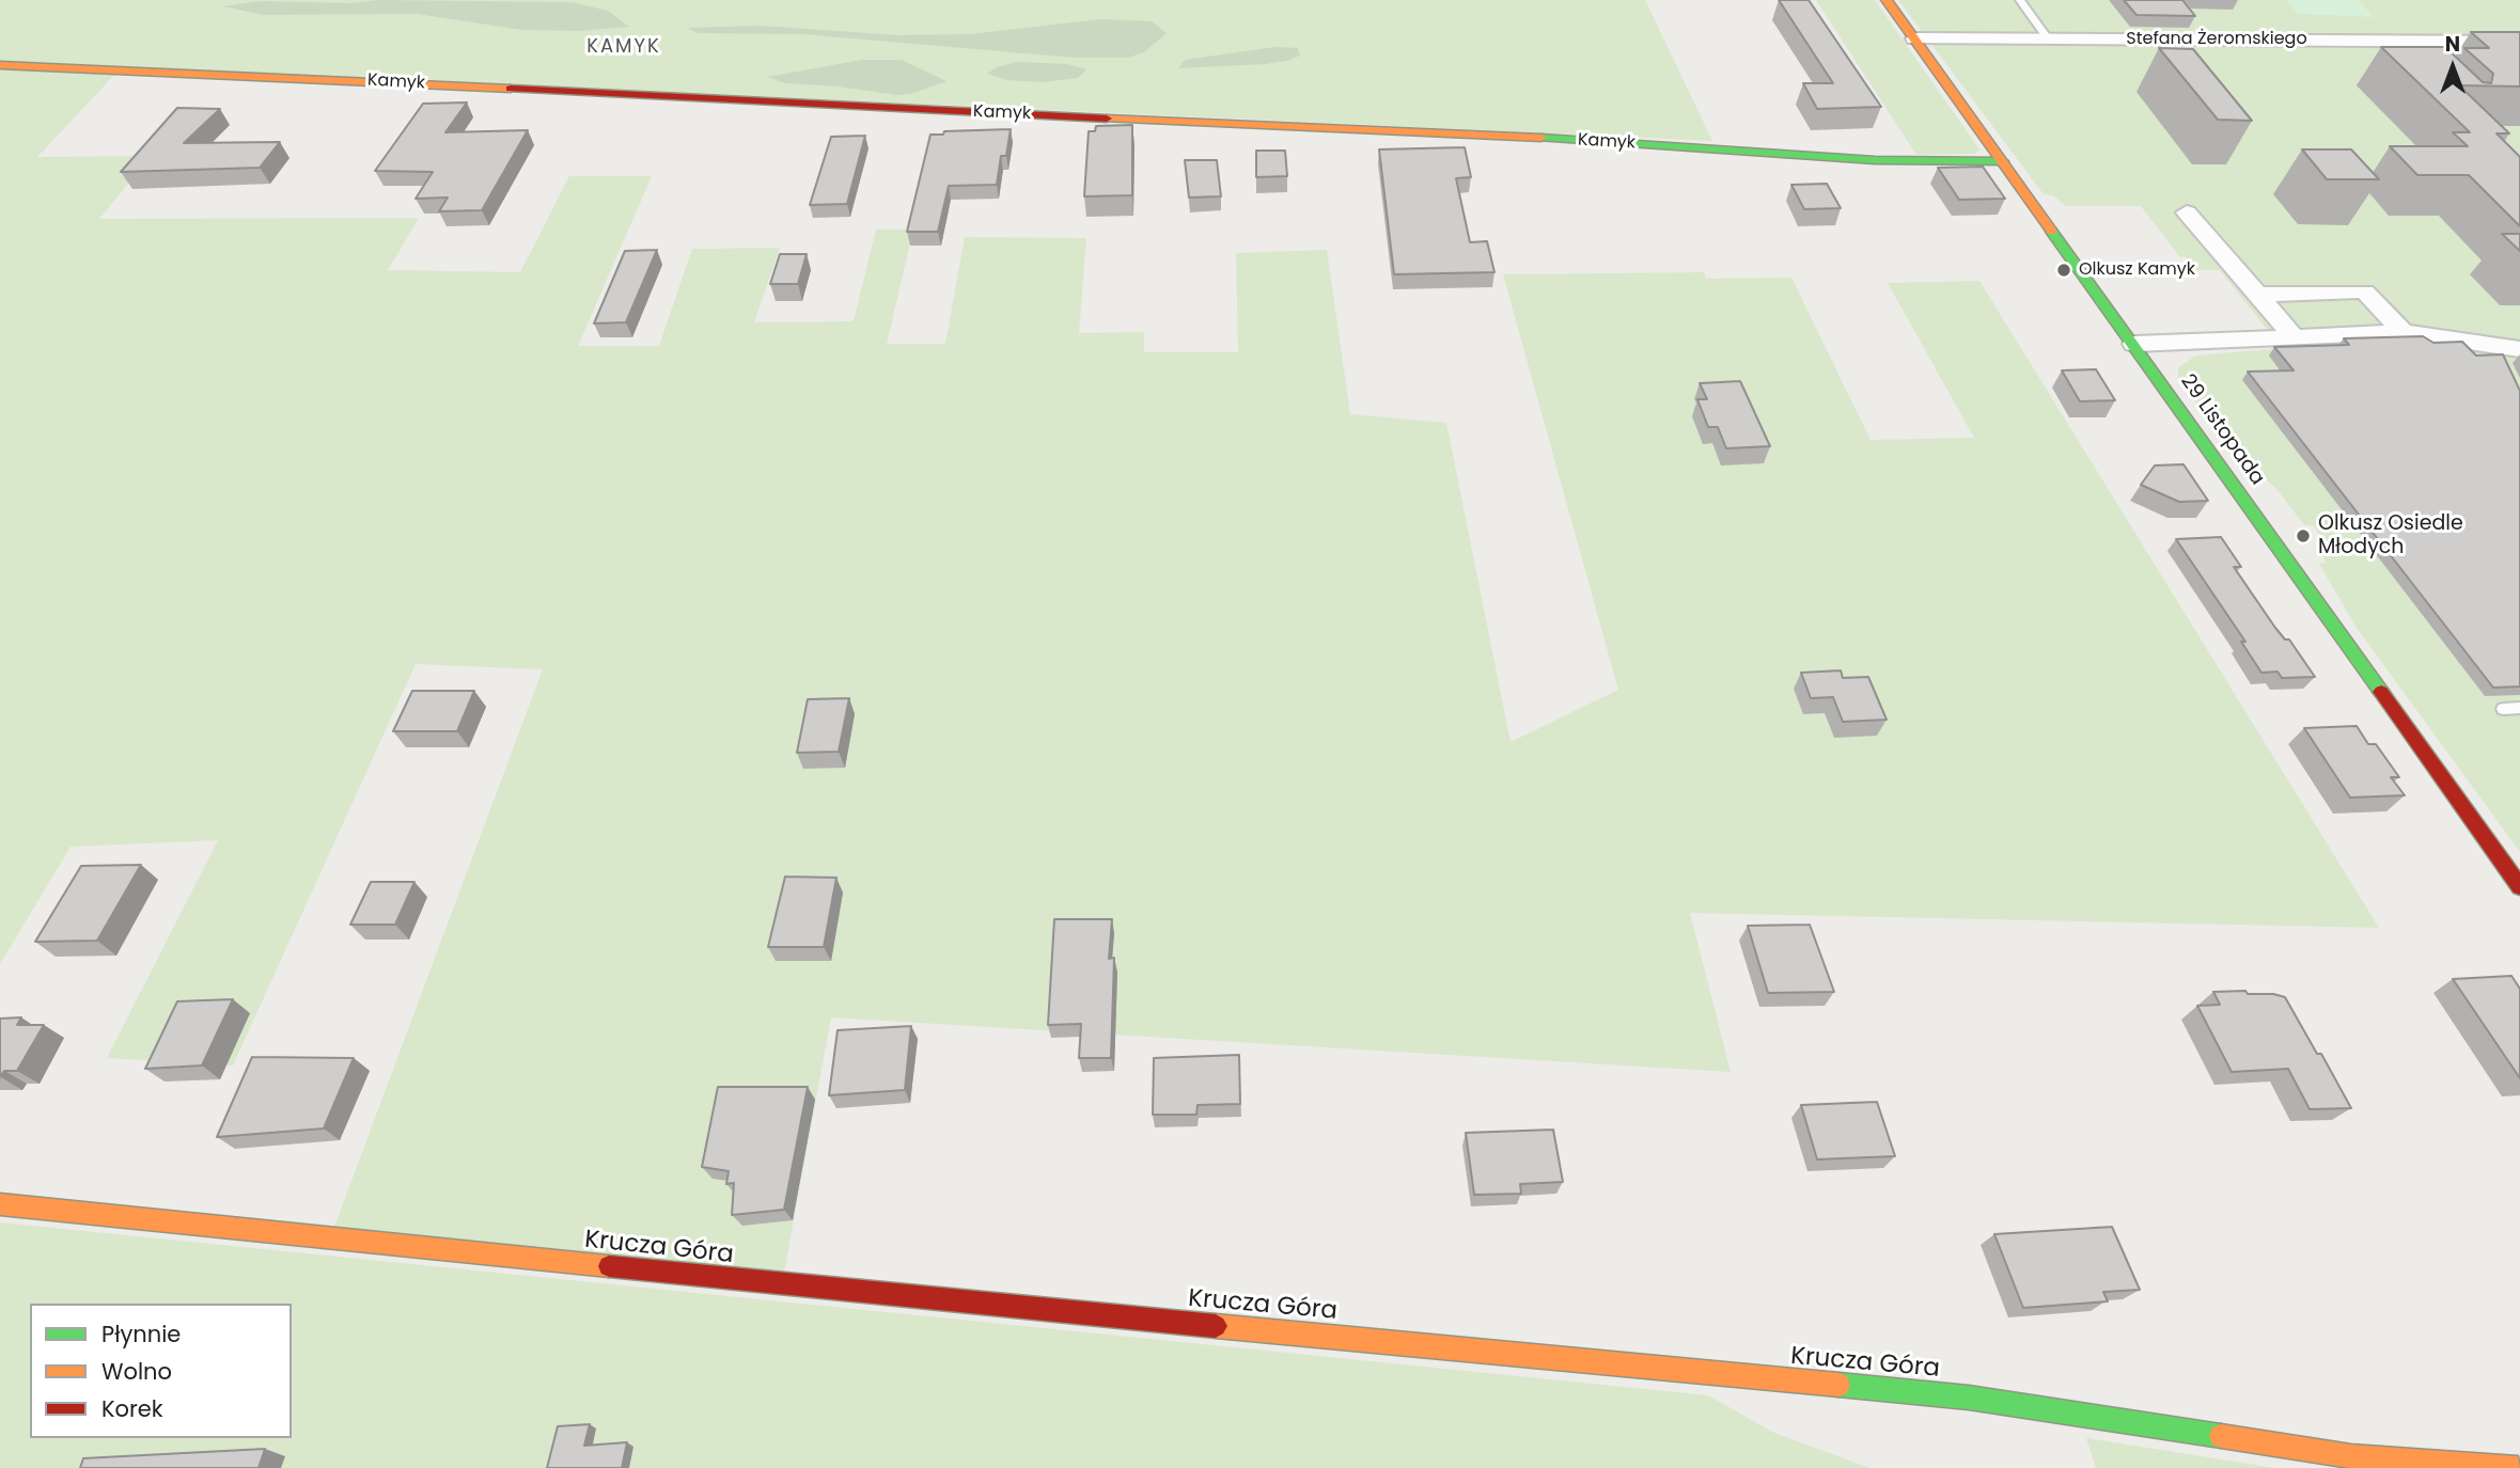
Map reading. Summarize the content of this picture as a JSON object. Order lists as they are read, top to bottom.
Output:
{
  "streets": {
    "street": [
      "Stefana Żeromskiego",
      "Kamyk",
      "29 Listopada",
      "Krucza Góra"
    ]
  },
  "crossings": [
    ["Stefana Żeromskiego", "29 Listopada"],
    ["Kamyk", "29 Listopada"]
  ],
  "districts": ["KAMYK"],
  "places": ["Olkusz Kamyk", "Olkusz Osiedle Młodych"],
  "legend": ["Płynnie", "Wolno", "Korek"],
  "north": "top"
}
